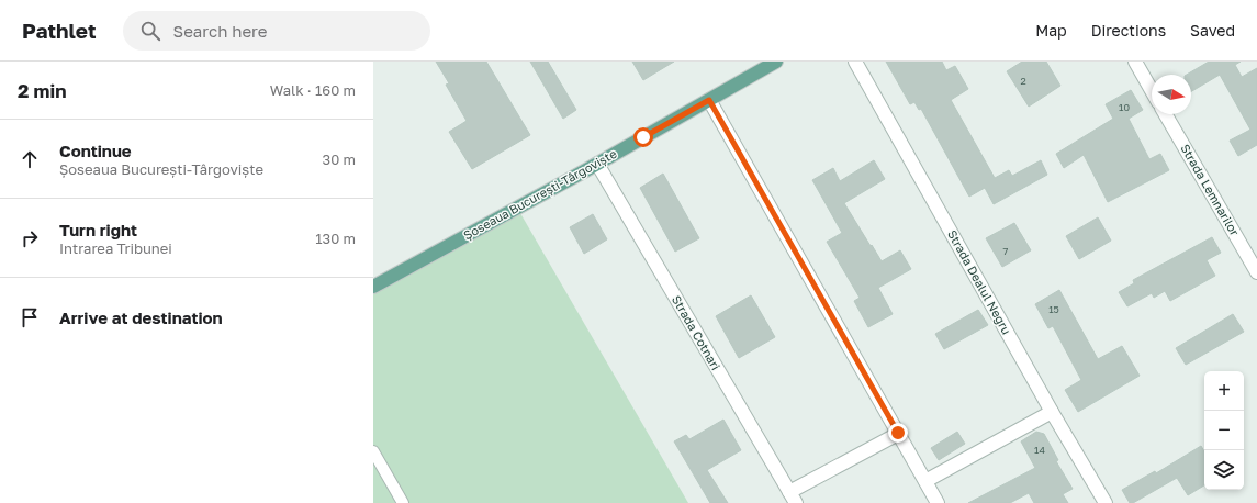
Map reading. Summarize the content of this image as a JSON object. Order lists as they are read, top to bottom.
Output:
{
  "streets": {
    "main road": ["Șoseaua București-Târgoviște"],
    "street": ["Strada Lemnarilor", "Strada Dealul Negru", "Strada Cotnari"]
  },
  "crossings": [
    ["Șoseaua București-Târgoviște", "Strada Cotnari"]
  ],
  "house_numbers": [
    "2",
    "10",
    "7",
    "15",
    "14"
  ],
  "north": "right",
  "page": {
    "header": "Pathlet",
    "search": "Search here",
    "nav": ["Map", "Directions", "Saved"],
    "heading": ["2 min", "Walk · 160 m"],
    "list": [
      ["Continue", "Șoseaua București-Târgoviște", "30 m"],
      ["Turn right", "Intrarea Tribunei", "130 m"],
      "Arrive at destination"
    ],
    "map_buttons": ["+", "−"]
  }
}
